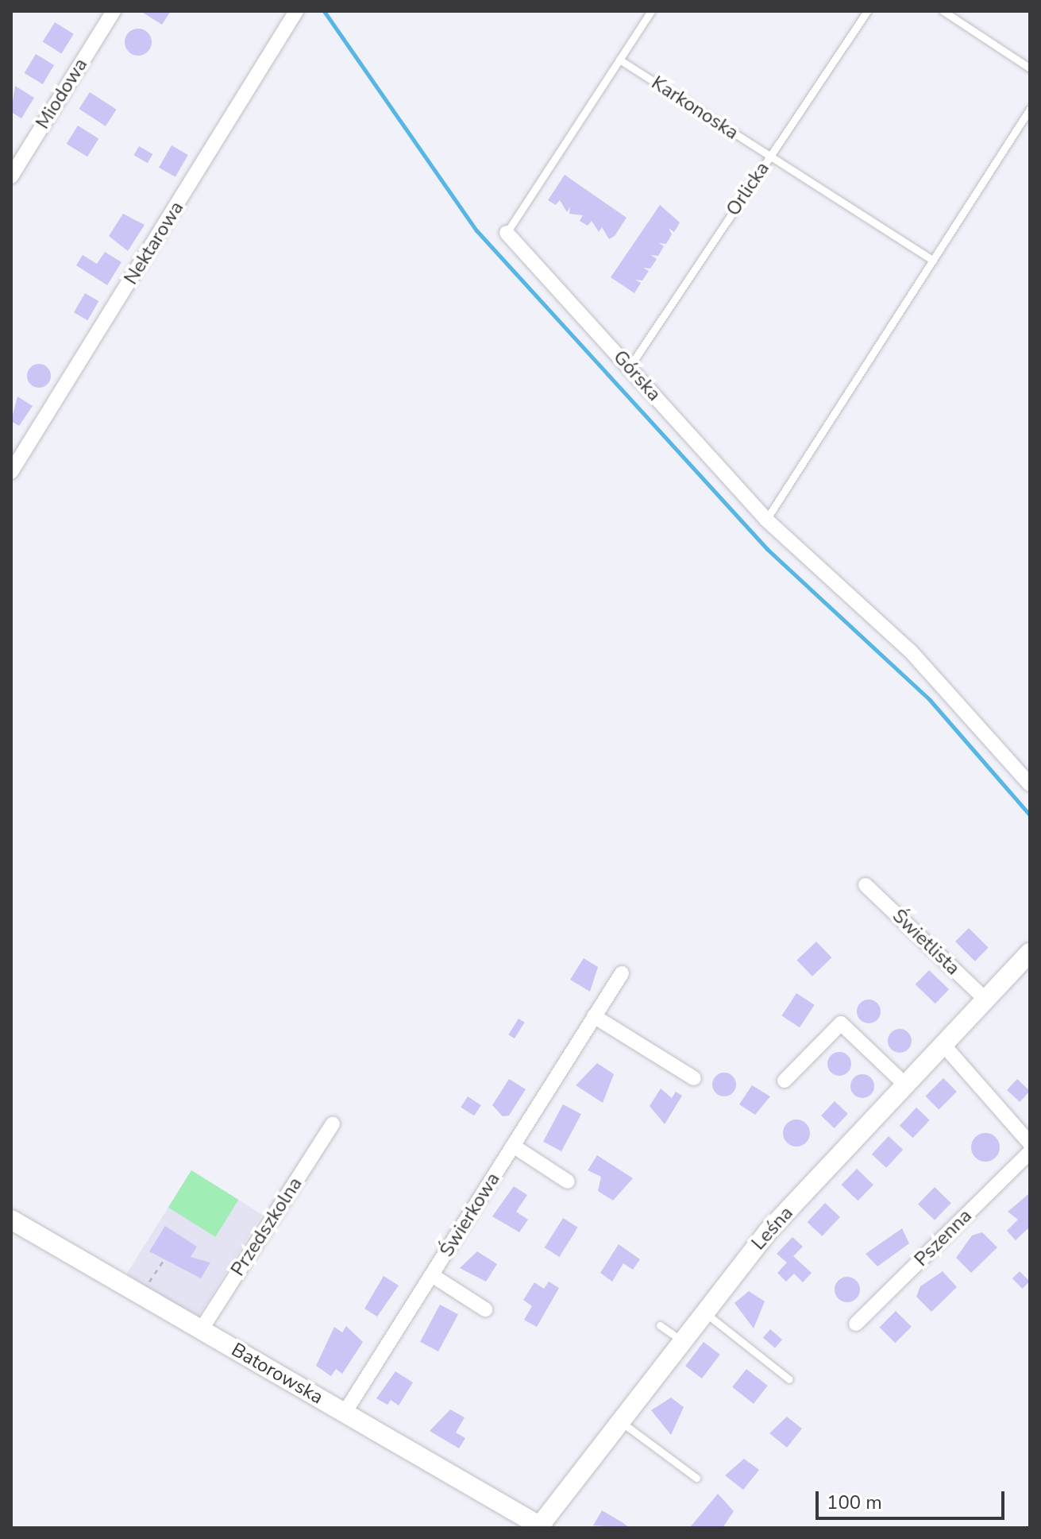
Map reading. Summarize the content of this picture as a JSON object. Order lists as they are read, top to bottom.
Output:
{
  "streets": {
    "street": [
      "Miodowa",
      "Nektarowa",
      "Górska",
      "Świetlista",
      "Świerkowa",
      "Przedszkolna",
      "Leśna",
      "Pszenna",
      "Batorowska"
    ],
    "lane": ["Karkonoska", "Orlicka"]
  },
  "crossings": [
    ["Karkonoska", "Orlicka"],
    ["Orlicka", "Górska"],
    ["Świetlista", "Leśna"],
    ["Świerkowa", "Batorowska"],
    ["Przedszkolna", "Batorowska"],
    ["Leśna", "Batorowska"]
  ],
  "scale_bar": "100 m"
}
